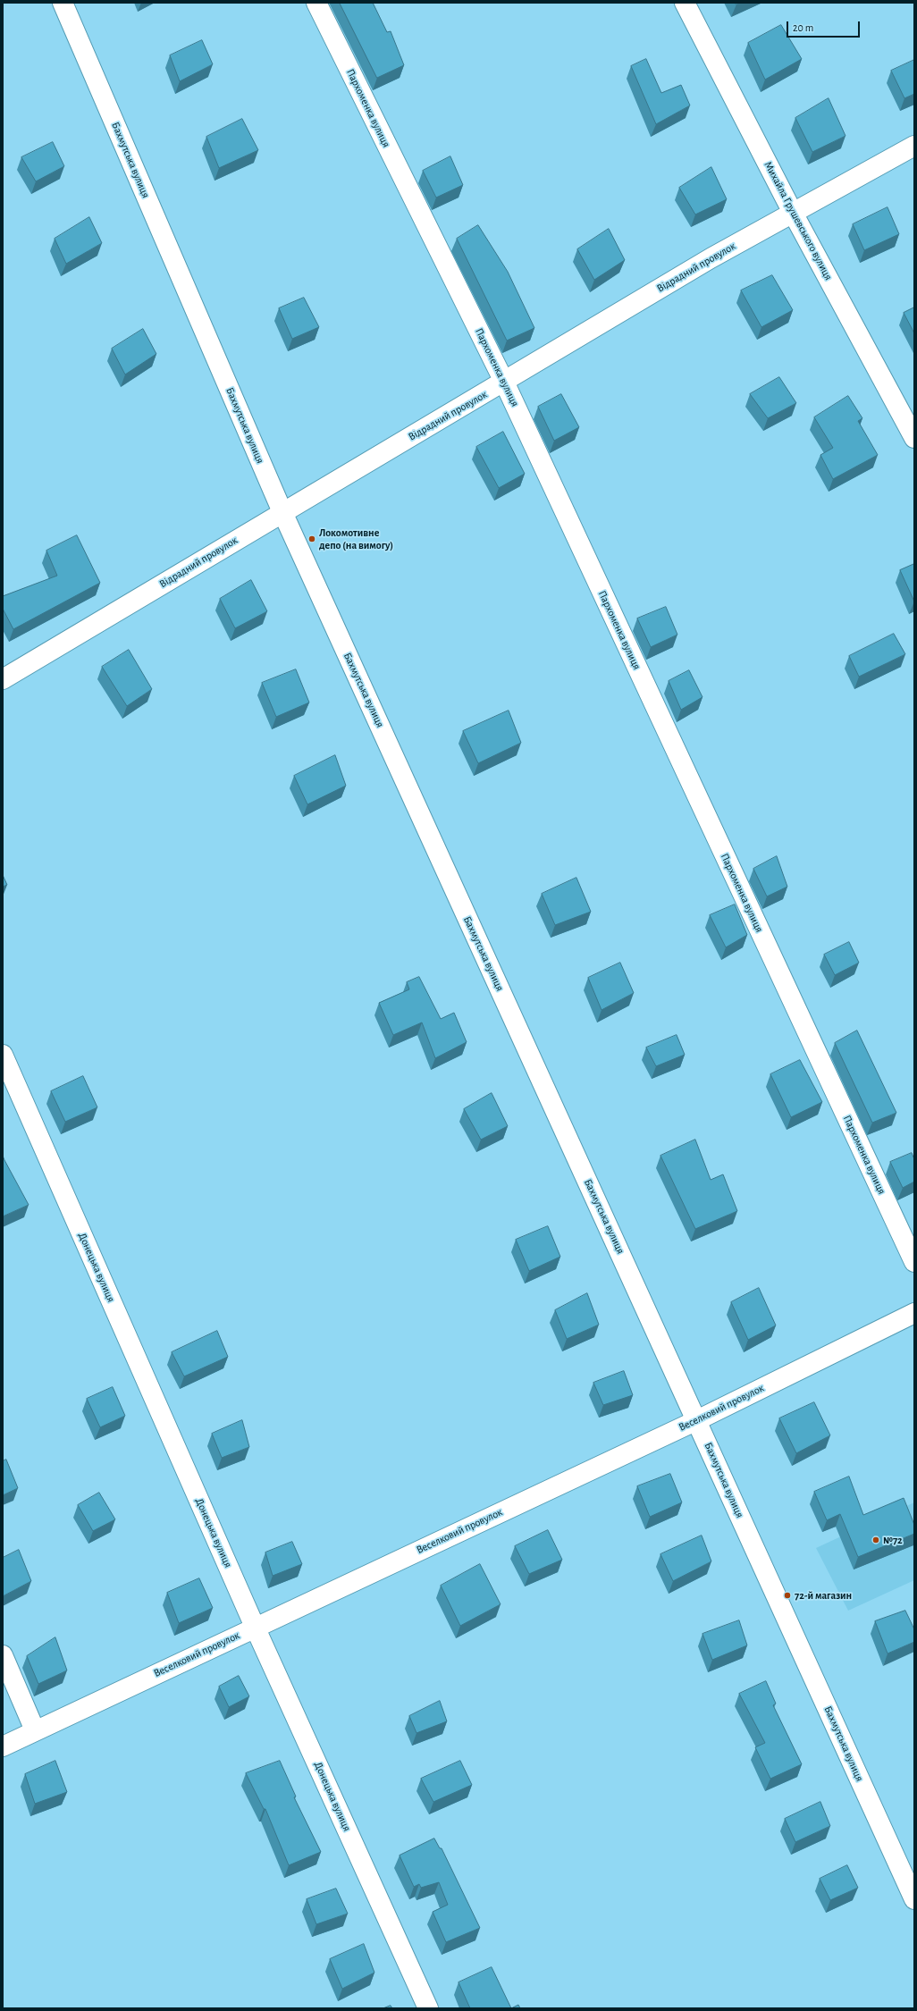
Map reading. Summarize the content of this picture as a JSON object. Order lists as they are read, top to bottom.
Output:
{
  "streets": {
    "street": [
      "Пархоменка вулиця",
      "Бахмутська вулиця",
      "Михайла Грушевського вулиця",
      "Відрадний провулок",
      "Донецька вулиця",
      "Веселковий провулок"
    ]
  },
  "crossings": [
    ["Пархоменка вулиця", "Відрадний провулок"],
    ["Бахмутська вулиця", "Відрадний провулок"],
    ["Бахмутська вулиця", "Веселковий провулок"],
    ["Михайла Грушевського вулиця", "Відрадний провулок"],
    ["Донецька вулиця", "Веселковий провулок"]
  ],
  "places": ["Локомотивне депо (на вимогу)", "№72", "72-й магазин"],
  "scale_bar": "20 m"
}
